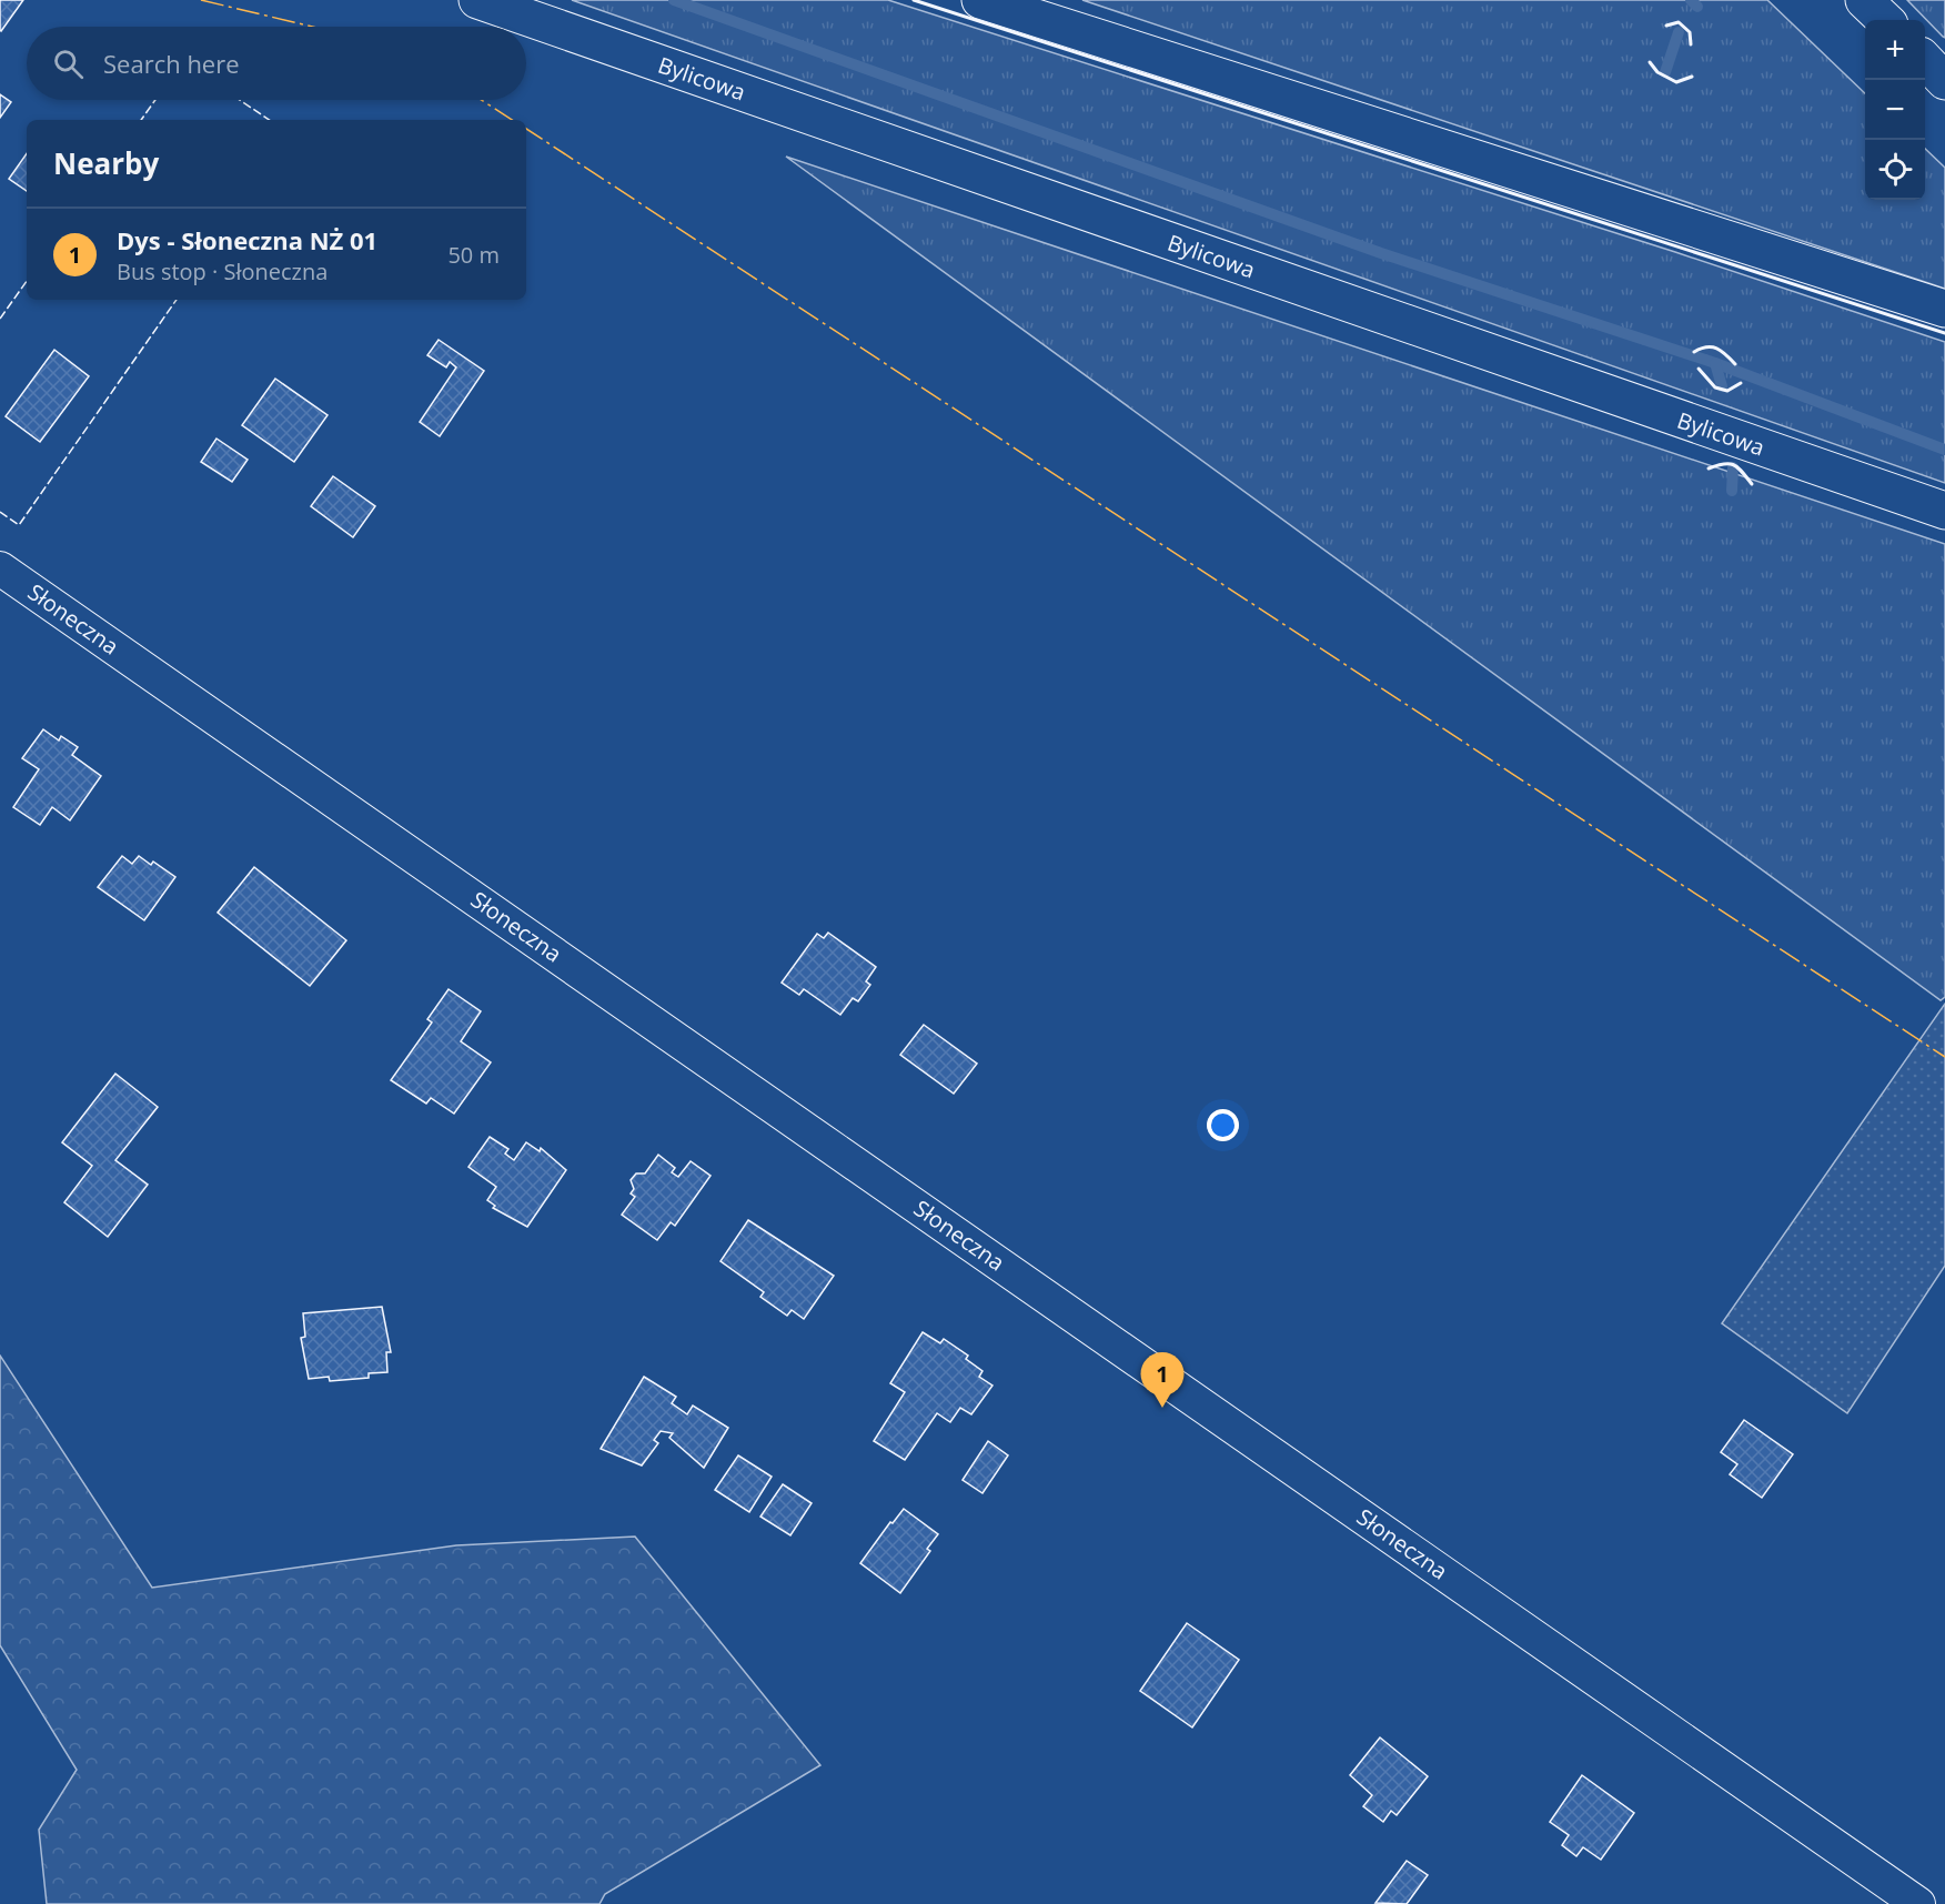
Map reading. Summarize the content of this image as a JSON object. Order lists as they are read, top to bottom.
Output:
{
  "streets": {
    "main road": ["Bylicowa"],
    "street": ["Słoneczna"]
  },
  "page": {
    "map_buttons": ["+", "−"],
    "search": "Search here",
    "heading": "Nearby",
    "list": [
      {
        "mark": "1",
        "name": "Dys - Słoneczna NŻ 01",
        "note": "Bus stop · Słoneczna",
        "value": "50 m"
      }
    ],
    "pins": "1"
  }
}
